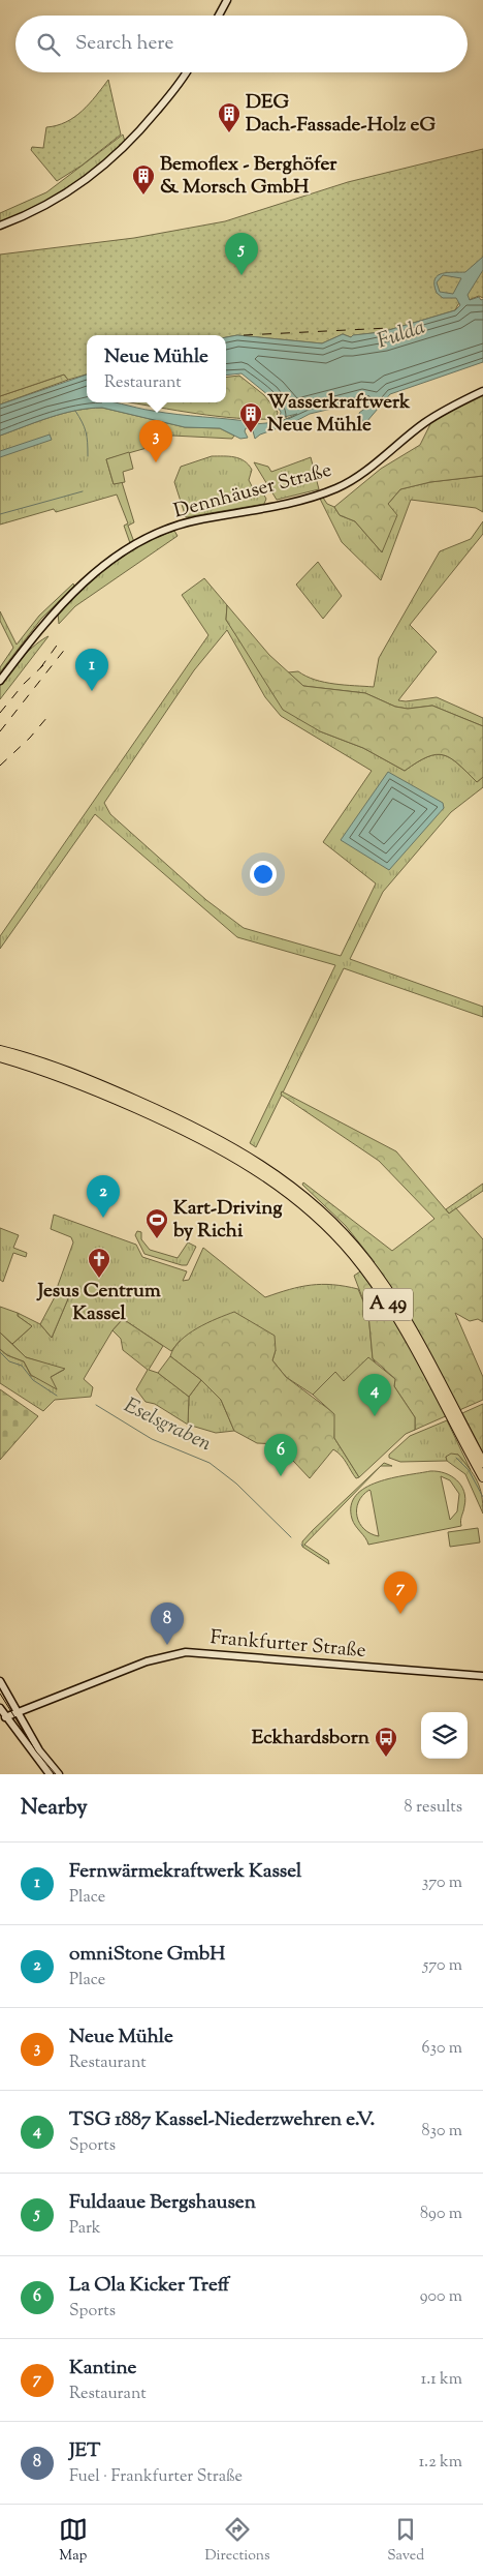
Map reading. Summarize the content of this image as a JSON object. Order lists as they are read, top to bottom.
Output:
{
  "streets": {
    "highway": ["A 49"],
    "main road": ["Dennhäuser Straße", "Frankfurter Straße"]
  },
  "water": ["Fulda", "Eselsgraben"],
  "places": {
    "building": ["DEG Dach-Fassade-Holz eG", "Bemoflex - Berghöfer & Morsch GmbH", "Wasserkraftwerk Neue Mühle"],
    "sports": ["Kart-Driving by Richi"],
    "church": ["Jesus Centrum Kassel"],
    "bus stop": ["Eckhardsborn"]
  },
  "page": {
    "search": "Search here",
    "pins": [
      "5",
      "3",
      "1",
      "2",
      "4",
      "6",
      "7",
      "8"
    ],
    "popup": ["Neue Mühle", "Restaurant"],
    "heading": ["Nearby", "8 results"],
    "list": [
      {
        "mark": "1",
        "name": "Fernwärmekraftwerk Kassel",
        "note": "Place",
        "value": "370 m"
      },
      {
        "mark": "2",
        "name": "omniStone GmbH",
        "note": "Place",
        "value": "570 m"
      },
      {
        "mark": "3",
        "name": "Neue Mühle",
        "note": "Restaurant",
        "value": "630 m"
      },
      {
        "mark": "4",
        "name": "TSG 1887 Kassel-Niederzwehren e.V.",
        "note": "Sports",
        "value": "830 m"
      },
      {
        "mark": "5",
        "name": "Fuldaaue Bergshausen",
        "note": "Park",
        "value": "890 m"
      },
      {
        "mark": "6",
        "name": "La Ola Kicker Treff",
        "note": "Sports",
        "value": "900 m"
      },
      {
        "mark": "7",
        "name": "Kantine",
        "note": "Restaurant",
        "value": "1.1 km"
      },
      {
        "mark": "8",
        "name": "JET",
        "note": "Fuel · Frankfurter Straße",
        "value": "1.2 km"
      }
    ],
    "nav": ["Map", "Directions", "Saved"]
  }
}
